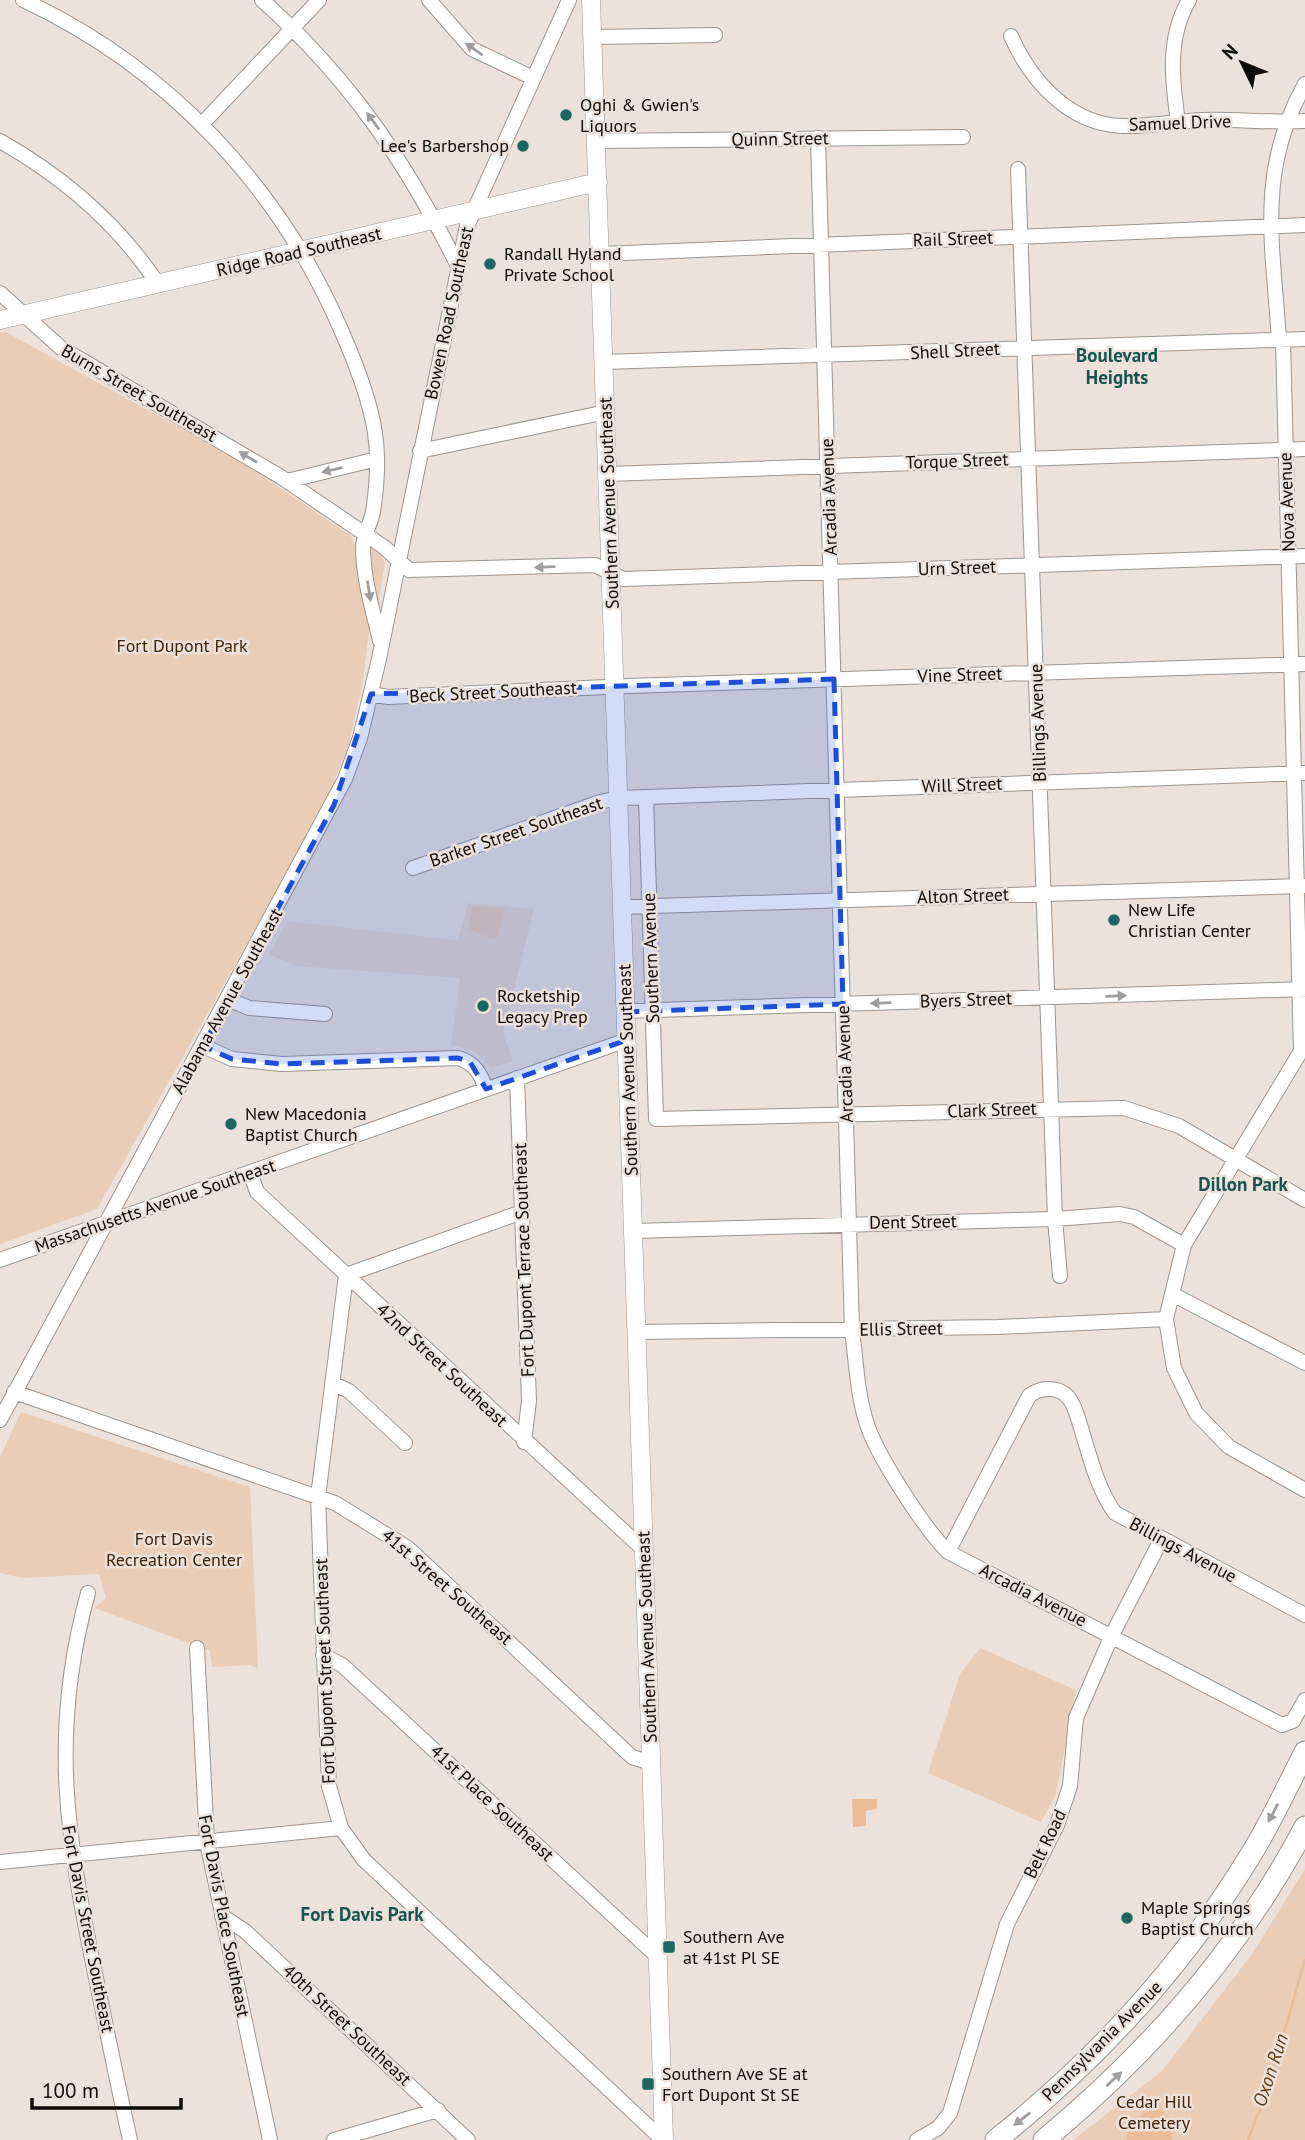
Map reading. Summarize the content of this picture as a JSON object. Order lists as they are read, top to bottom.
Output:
{
  "streets": {
    "highway": ["Pennsylvania Avenue"],
    "main road": ["Ridge Road Southeast", "Southern Avenue Southeast"],
    "street": [
      "Samuel Drive",
      "Quinn Street",
      "Rail Street",
      "Bowen Road Southeast",
      "Shell Street",
      "Burns Street Southeast",
      "Torque Street",
      "Arcadia Avenue",
      "Nova Avenue",
      "Urn Street",
      "Vine Street",
      "Beck Street Southeast",
      "Billings Avenue",
      "Will Street",
      "Barker Street Southeast",
      "Alton Street",
      "Southern Avenue",
      "Byers Street",
      "Alabama Avenue Southeast",
      "Clark Street",
      "Massachusetts Avenue Southeast",
      "Dent Street",
      "Fort Dupont Terrace Southeast",
      "Ellis Street",
      "42nd Street Southeast",
      "41st Street Southeast",
      "Fort Dupont Street Southeast",
      "41st Place Southeast",
      "Belt Road",
      "Fort Davis Place Southeast",
      "Fort Davis Street Southeast",
      "40th Street Southeast"
    ]
  },
  "crossings": [
    ["Samuel Drive", "Nova Avenue"],
    ["Quinn Street", "Arcadia Avenue"],
    ["Quinn Street", "Southern Avenue Southeast"],
    ["Rail Street", "Arcadia Avenue"],
    ["Rail Street", "Nova Avenue"],
    ["Rail Street", "Southern Avenue Southeast"],
    ["Rail Street", "Billings Avenue"],
    ["Ridge Road Southeast", "Bowen Road Southeast"],
    ["Ridge Road Southeast", "Burns Street Southeast"],
    ["Ridge Road Southeast", "Southern Avenue Southeast"],
    ["Bowen Road Southeast", "Burns Street Southeast"],
    ["Bowen Road Southeast", "Urn Street"],
    ["Bowen Road Southeast", "Alabama Avenue Southeast"],
    ["Shell Street", "Arcadia Avenue"],
    ["Shell Street", "Nova Avenue"],
    ["Shell Street", "Southern Avenue Southeast"],
    ["Shell Street", "Billings Avenue"],
    ["Burns Street Southeast", "Urn Street"],
    ["Burns Street Southeast", "Alabama Avenue Southeast"],
    ["Torque Street", "Arcadia Avenue"],
    ["Torque Street", "Nova Avenue"],
    ["Torque Street", "Southern Avenue Southeast"],
    ["Torque Street", "Billings Avenue"],
    ["Arcadia Avenue", "Urn Street"],
    ["Arcadia Avenue", "Vine Street"],
    ["Arcadia Avenue", "Billings Avenue"],
    ["Arcadia Avenue", "Will Street"],
    ["Arcadia Avenue", "Alton Street"],
    ["Arcadia Avenue", "Byers Street"],
    ["Arcadia Avenue", "Clark Street"],
    ["Arcadia Avenue", "Dent Street"],
    ["Arcadia Avenue", "Ellis Street"],
    ["Arcadia Avenue", "Belt Road"],
    ["Nova Avenue", "Urn Street"],
    ["Nova Avenue", "Vine Street"],
    ["Nova Avenue", "Will Street"],
    ["Nova Avenue", "Alton Street"],
    ["Nova Avenue", "Byers Street"],
    ["Nova Avenue", "Clark Street"],
    ["Nova Avenue", "Dent Street"],
    ["Nova Avenue", "Ellis Street"],
    ["Southern Avenue Southeast", "Urn Street"],
    ["Southern Avenue Southeast", "Vine Street"],
    ["Southern Avenue Southeast", "Beck Street Southeast"],
    ["Southern Avenue Southeast", "Will Street"],
    ["Southern Avenue Southeast", "Barker Street Southeast"],
    ["Southern Avenue Southeast", "Alton Street"],
    ["Southern Avenue Southeast", "Byers Street"],
    ["Southern Avenue Southeast", "Massachusetts Avenue Southeast"],
    ["Southern Avenue Southeast", "Dent Street"],
    ["Southern Avenue Southeast", "Ellis Street"],
    ["Southern Avenue Southeast", "42nd Street Southeast"],
    ["Southern Avenue Southeast", "41st Street Southeast"],
    ["Southern Avenue Southeast", "Fort Dupont Street Southeast"],
    ["Southern Avenue Southeast", "41st Place Southeast"],
    ["Urn Street", "Billings Avenue"],
    ["Urn Street", "Alabama Avenue Southeast"],
    ["Vine Street", "Beck Street Southeast"],
    ["Vine Street", "Billings Avenue"],
    ["Beck Street Southeast", "Alabama Avenue Southeast"],
    ["Billings Avenue", "Will Street"],
    ["Billings Avenue", "Alton Street"],
    ["Billings Avenue", "Byers Street"],
    ["Billings Avenue", "Clark Street"],
    ["Billings Avenue", "Dent Street"],
    ["Billings Avenue", "Belt Road"],
    ["Will Street", "Barker Street Southeast"],
    ["Will Street", "Southern Avenue"],
    ["Alton Street", "Southern Avenue"],
    ["Southern Avenue", "Byers Street"],
    ["Southern Avenue", "Clark Street"],
    ["Alabama Avenue Southeast", "Massachusetts Avenue Southeast"],
    ["Alabama Avenue Southeast", "41st Street Southeast"],
    ["Massachusetts Avenue Southeast", "Fort Dupont Terrace Southeast"],
    ["Massachusetts Avenue Southeast", "42nd Street Southeast"],
    ["Fort Dupont Terrace Southeast", "42nd Street Southeast"],
    ["42nd Street Southeast", "Fort Dupont Street Southeast"],
    ["41st Street Southeast", "Fort Dupont Street Southeast"],
    ["Fort Dupont Street Southeast", "41st Place Southeast"],
    ["Fort Davis Place Southeast", "40th Street Southeast"]
  ],
  "one_way": ["Burns Street Southeast"],
  "districts": ["Boulevard Heights", "Dillon Park", "Fort Davis Park"],
  "water": ["Oxon Run"],
  "parks": ["Fort Dupont Park", "Fort Davis Recreation Center", "Cedar Hill Cemetery"],
  "places": {
    "other": [
      "Oghi & Gwien's Liquors",
      "Lee's Barbershop",
      "Randall Hyland Private School",
      "New Life Christian Center",
      "Rocketship Legacy Prep",
      "New Macedonia Baptist Church",
      "Maple Springs Baptist Church"
    ],
    "transit": ["Southern Ave at 41st Pl SE", "Southern Ave SE at Fort Dupont St SE"]
  },
  "scale_bar": "100 m",
  "north": "top left"
}
